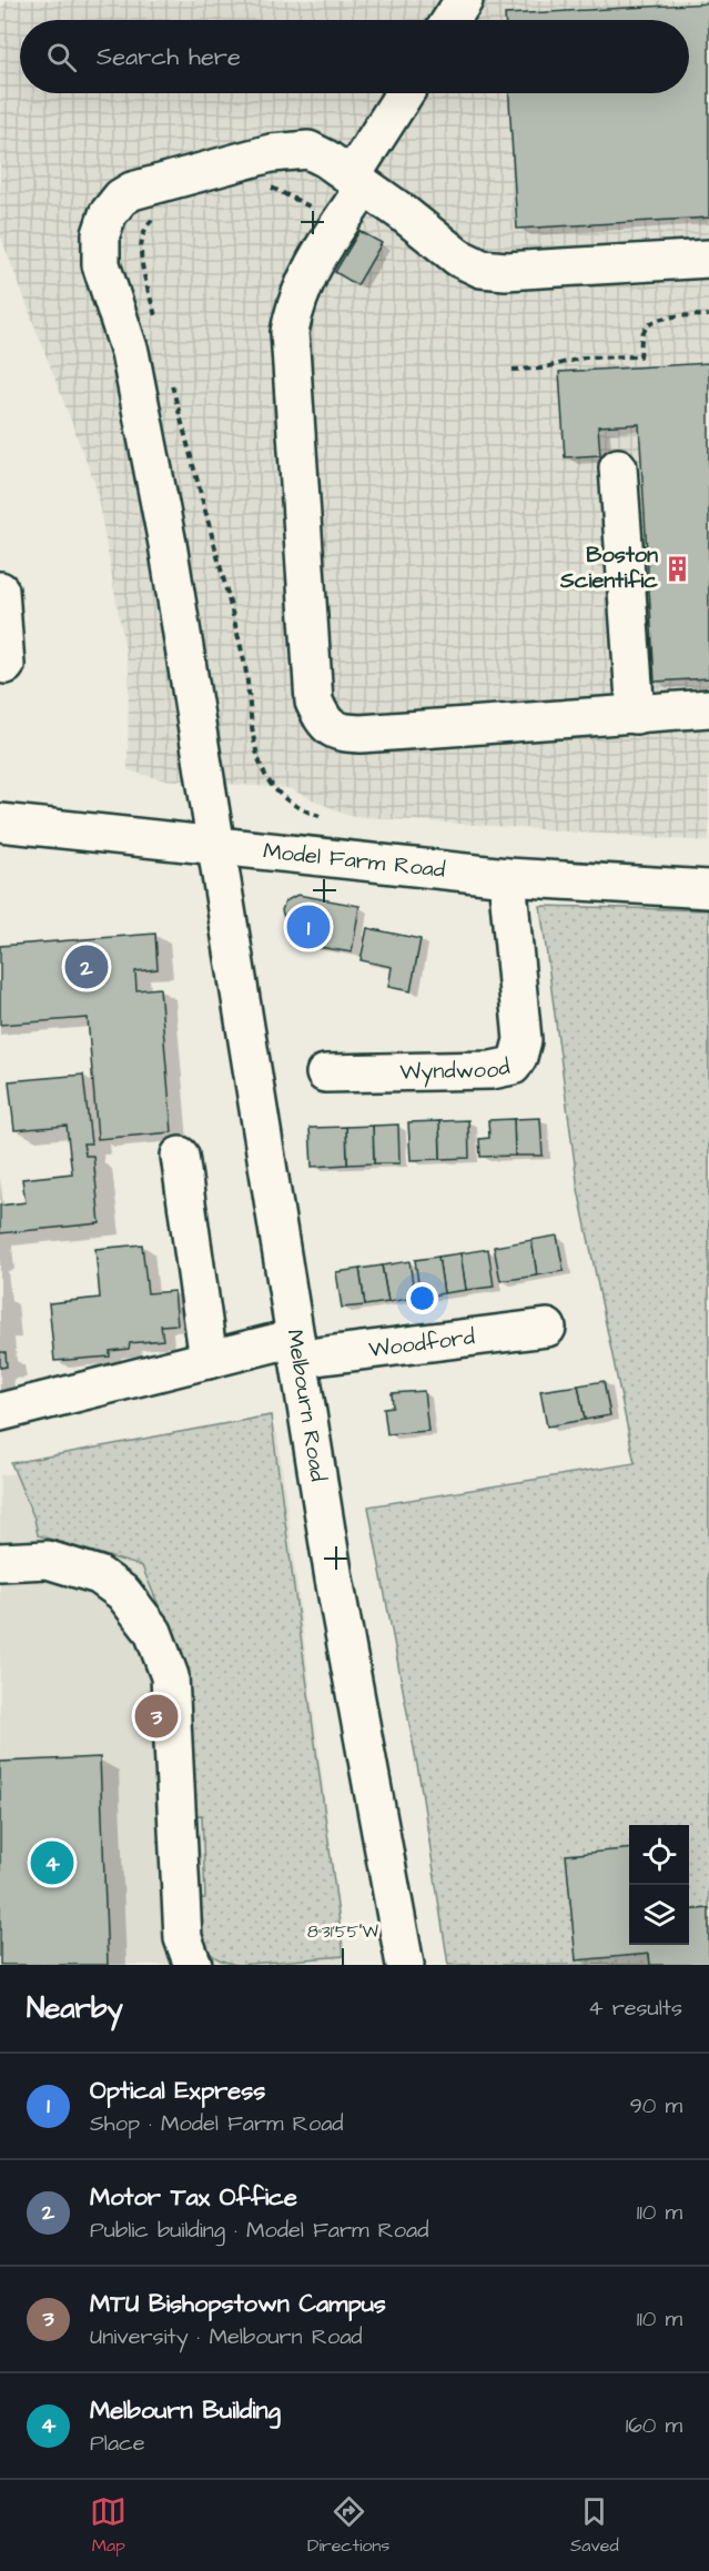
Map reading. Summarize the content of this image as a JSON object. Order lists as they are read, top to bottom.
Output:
{
  "streets": {
    "street": [
      "Model Farm Road",
      "Wyndwood",
      "Woodford",
      "Melbourn Road"
    ]
  },
  "crossings": [
    ["Model Farm Road", "Wyndwood"],
    ["Model Farm Road", "Melbourn Road"],
    ["Woodford", "Melbourn Road"]
  ],
  "places": {
    "building": ["Boston Scientific"]
  },
  "page": {
    "search": "Search here",
    "pins": [
      "1",
      "2",
      "3",
      "4"
    ],
    "heading": ["Nearby", "4 results"],
    "list": [
      {
        "mark": "1",
        "name": "Optical Express",
        "note": "Shop · Model Farm Road",
        "value": "90 m"
      },
      {
        "mark": "2",
        "name": "Motor Tax Office",
        "note": "Public building · Model Farm Road",
        "value": "110 m"
      },
      {
        "mark": "3",
        "name": "MTU Bishopstown Campus",
        "note": "University · Melbourn Road",
        "value": "110 m"
      },
      {
        "mark": "4",
        "name": "Melbourn Building",
        "note": "Place",
        "value": "160 m"
      }
    ],
    "nav": ["Map", "Directions", "Saved"]
  },
  "coordinates": ["8°31'55\"W"]
}
